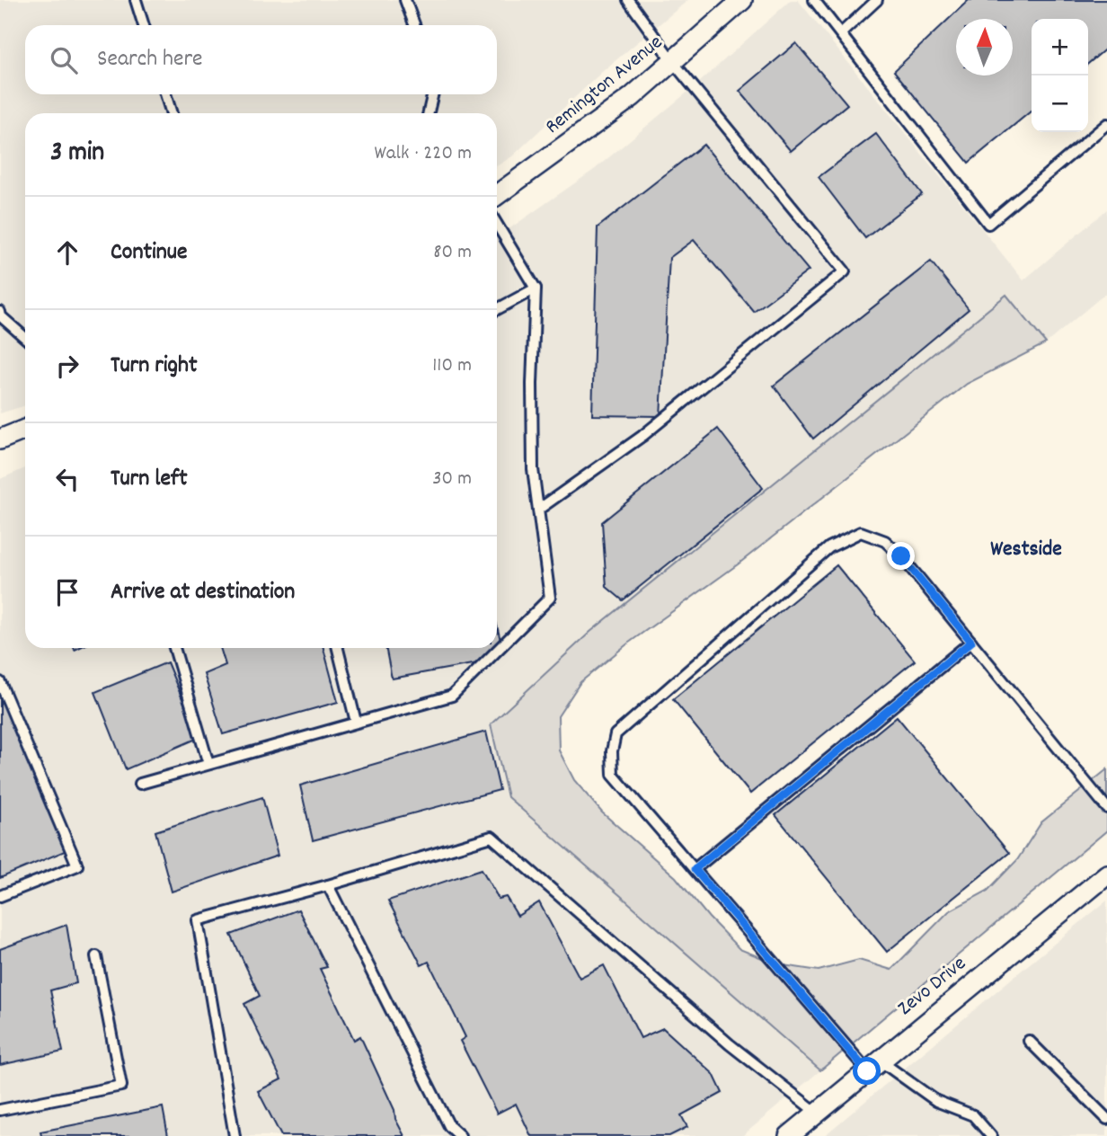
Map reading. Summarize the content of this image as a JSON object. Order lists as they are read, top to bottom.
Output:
{
  "streets": {
    "street": ["Remington Avenue", "Zevo Drive"]
  },
  "districts": ["Westside"],
  "north": "top",
  "page": {
    "map_buttons": ["+", "−"],
    "search": "Search here",
    "heading": ["3 min", "Walk · 220 m"],
    "list": [
      ["Continue", "80 m"],
      ["Turn right", "110 m"],
      ["Turn left", "30 m"],
      "Arrive at destination"
    ]
  }
}
